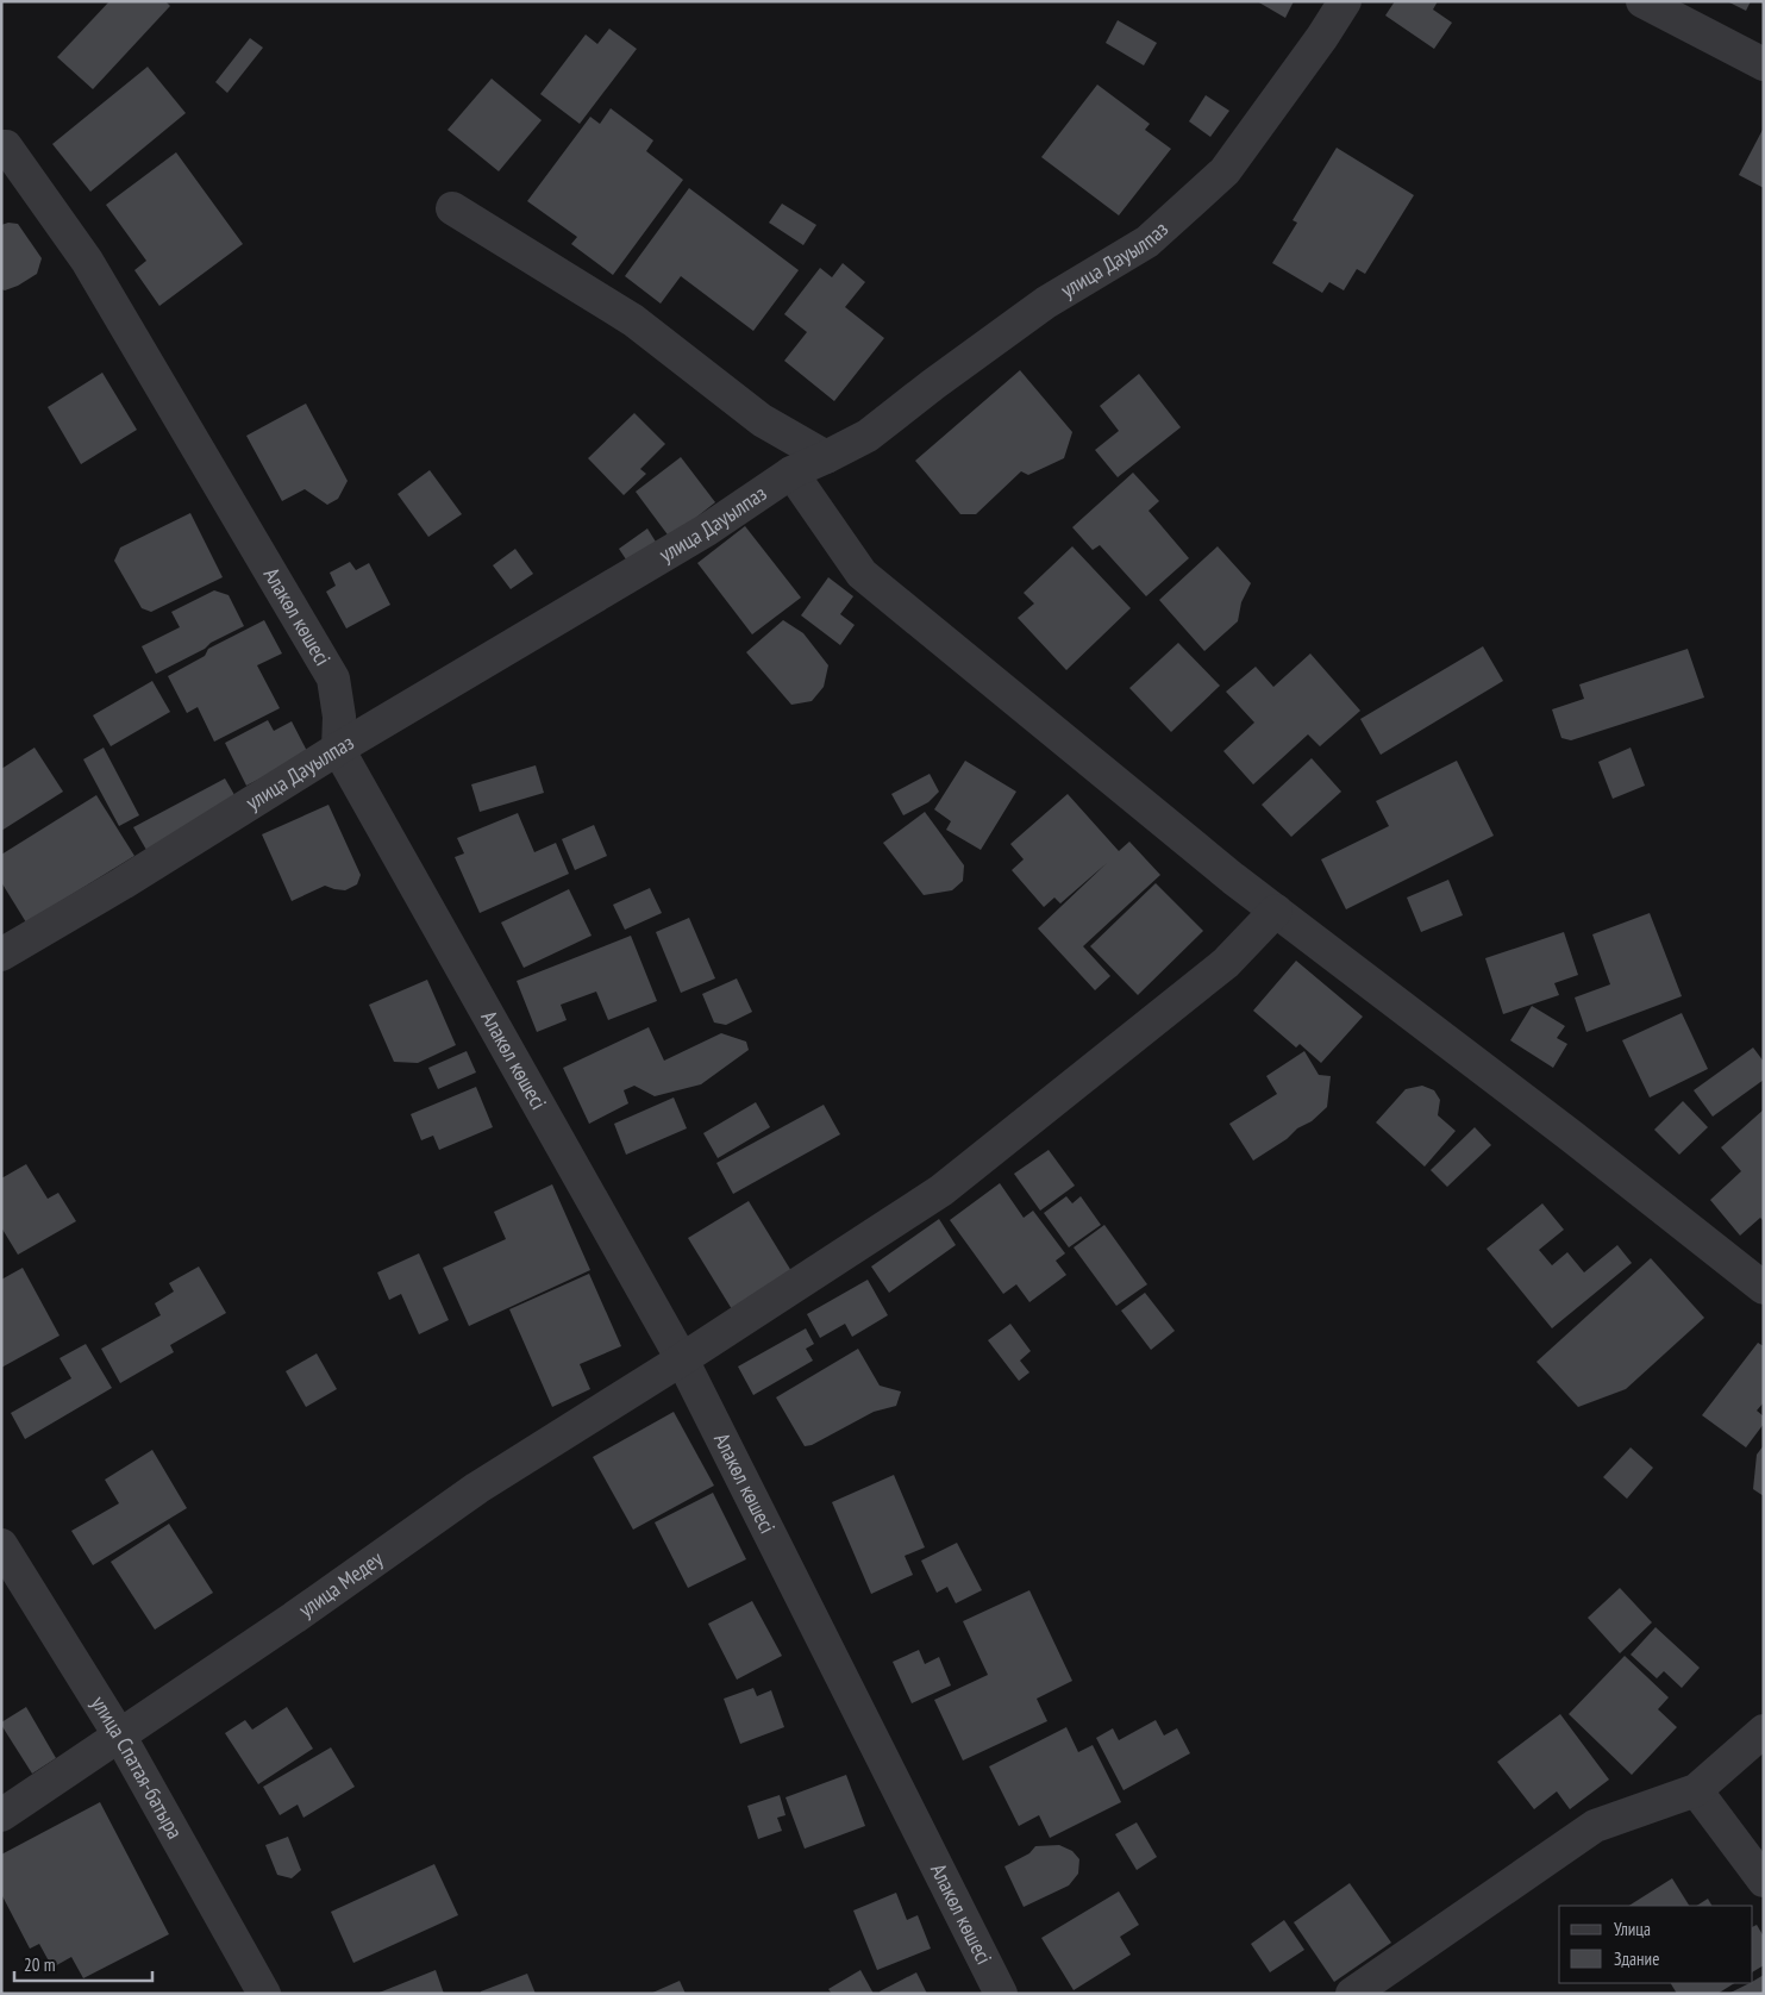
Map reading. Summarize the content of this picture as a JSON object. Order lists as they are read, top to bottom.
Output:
{
  "streets": {
    "street": [
      "улица Дауылпаз",
      "Алакөл көшесі",
      "улица Медеу",
      "улица Спатая-батыра"
    ]
  },
  "crossings": [
    ["улица Дауылпаз", "Алакөл көшесі"],
    ["Алакөл көшесі", "улица Медеу"],
    ["улица Медеу", "улица Спатая-батыра"]
  ],
  "legend": ["Улица", "Здание"],
  "scale_bar": "20 m"
}
